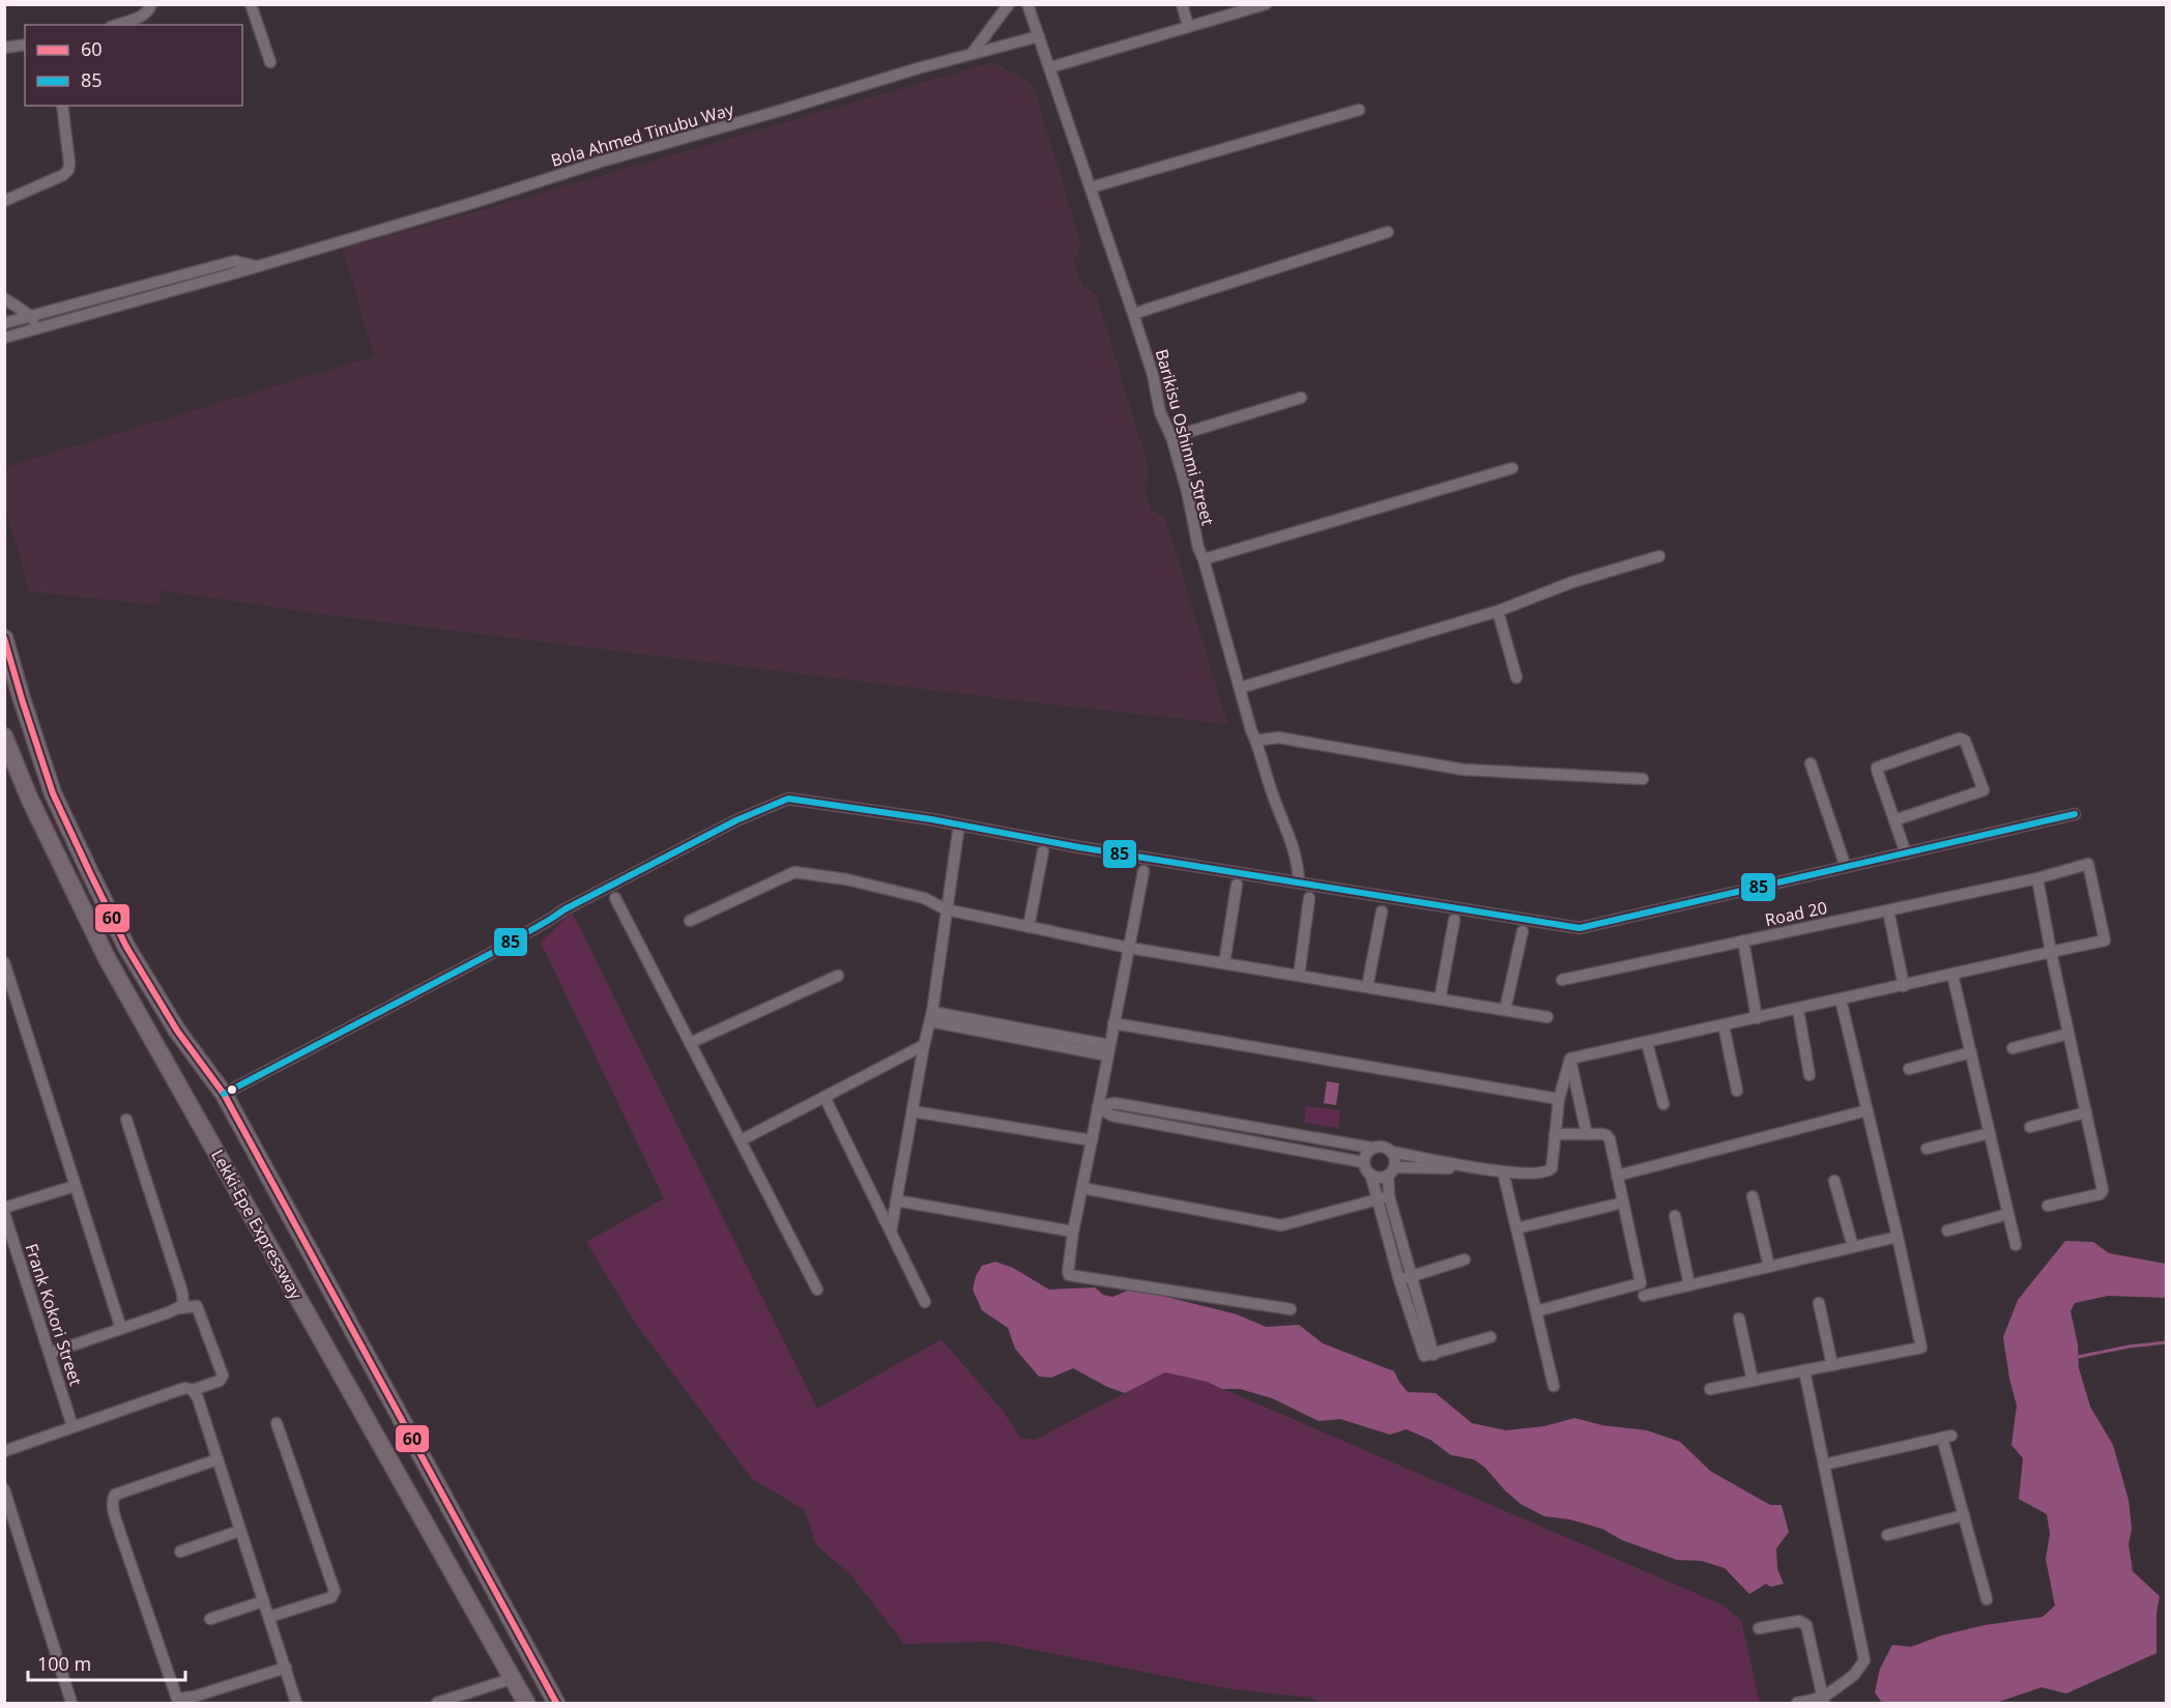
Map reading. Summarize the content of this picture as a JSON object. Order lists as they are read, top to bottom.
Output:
{
  "streets": {
    "highway": ["Lekki-Epe Expressway"],
    "street": [
      "Bola Ahmed Tinubu Way",
      "Barikisu Oshinmi Street",
      "Road 20",
      "Frank Kokori Street"
    ]
  },
  "crossings": [
    ["Bola Ahmed Tinubu Way", "Barikisu Oshinmi Street"]
  ],
  "lines": ["transit line 60", "transit line 85"],
  "legend": ["60", "85"],
  "scale_bar": "100 m"
}
